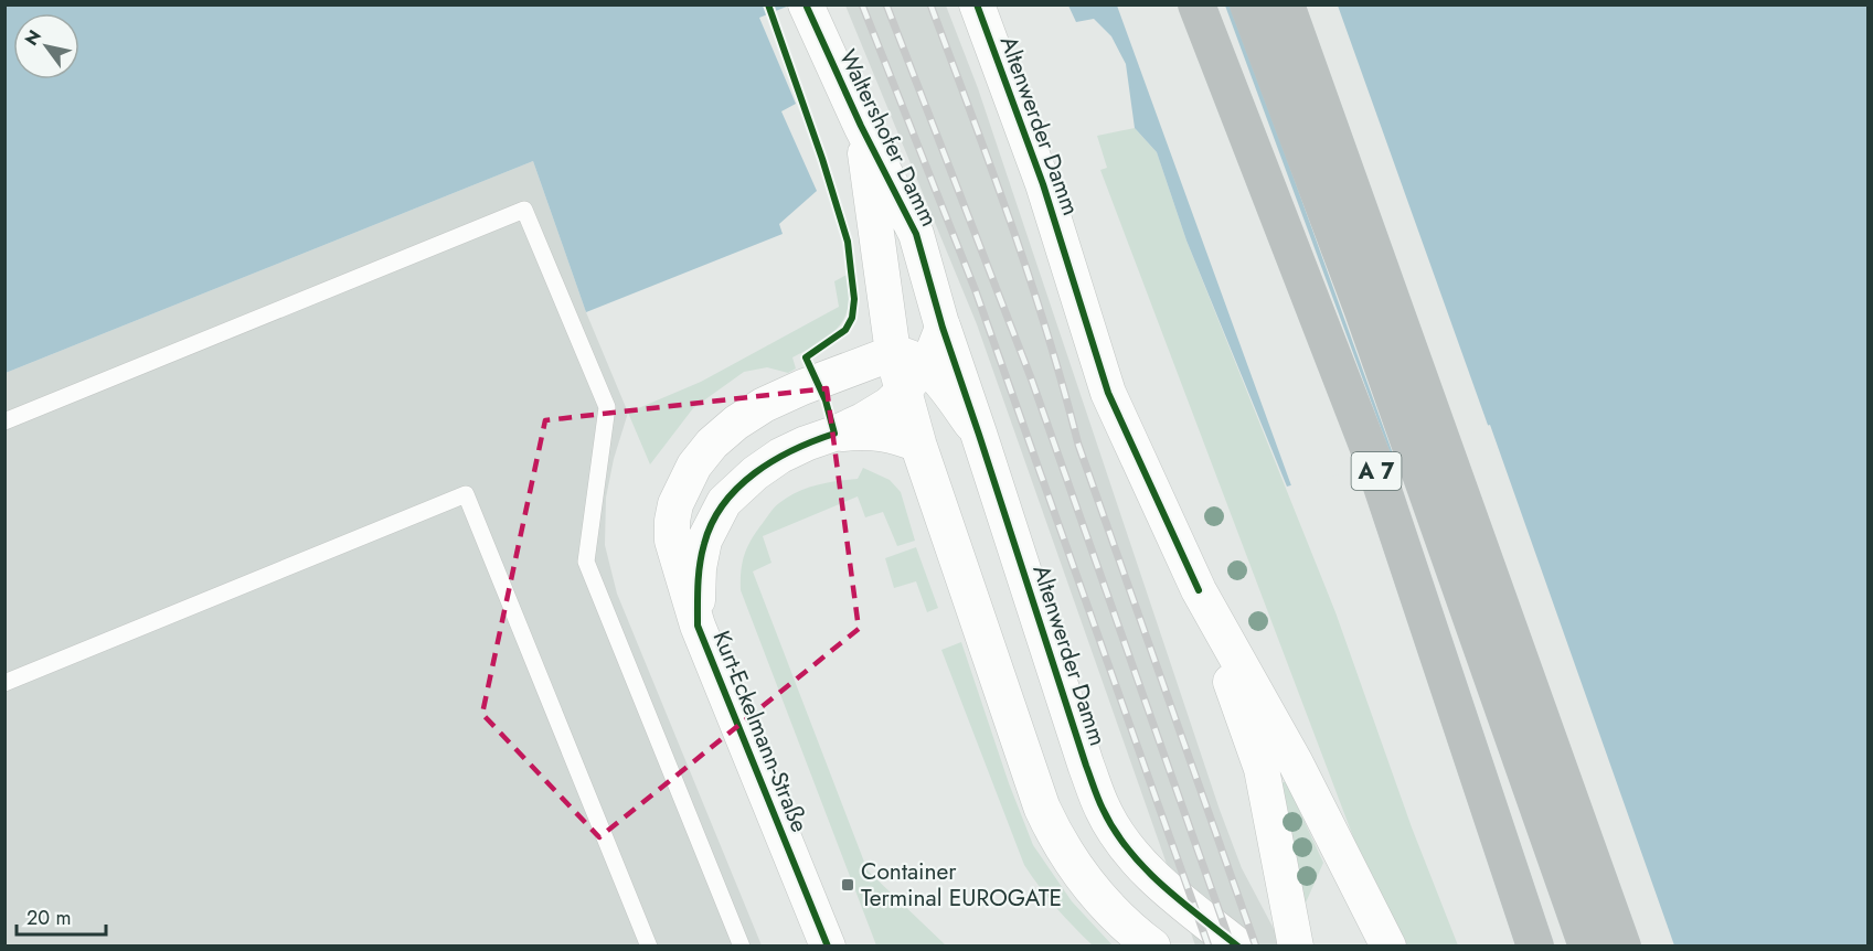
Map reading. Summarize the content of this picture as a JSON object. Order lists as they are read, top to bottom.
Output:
{
  "streets": {
    "highway": ["A 7"],
    "street": ["Altenwerder Damm", "Waltershofer Damm", "Kurt-Eckelmann-Straße"]
  },
  "crossings": [
    ["Altenwerder Damm", "Waltershofer Damm"],
    ["Altenwerder Damm", "Kurt-Eckelmann-Straße"],
    ["Waltershofer Damm", "Kurt-Eckelmann-Straße"]
  ],
  "places": {
    "transit": ["Container Terminal EUROGATE"]
  },
  "scale_bar": "20 m",
  "north": "top left"
}
